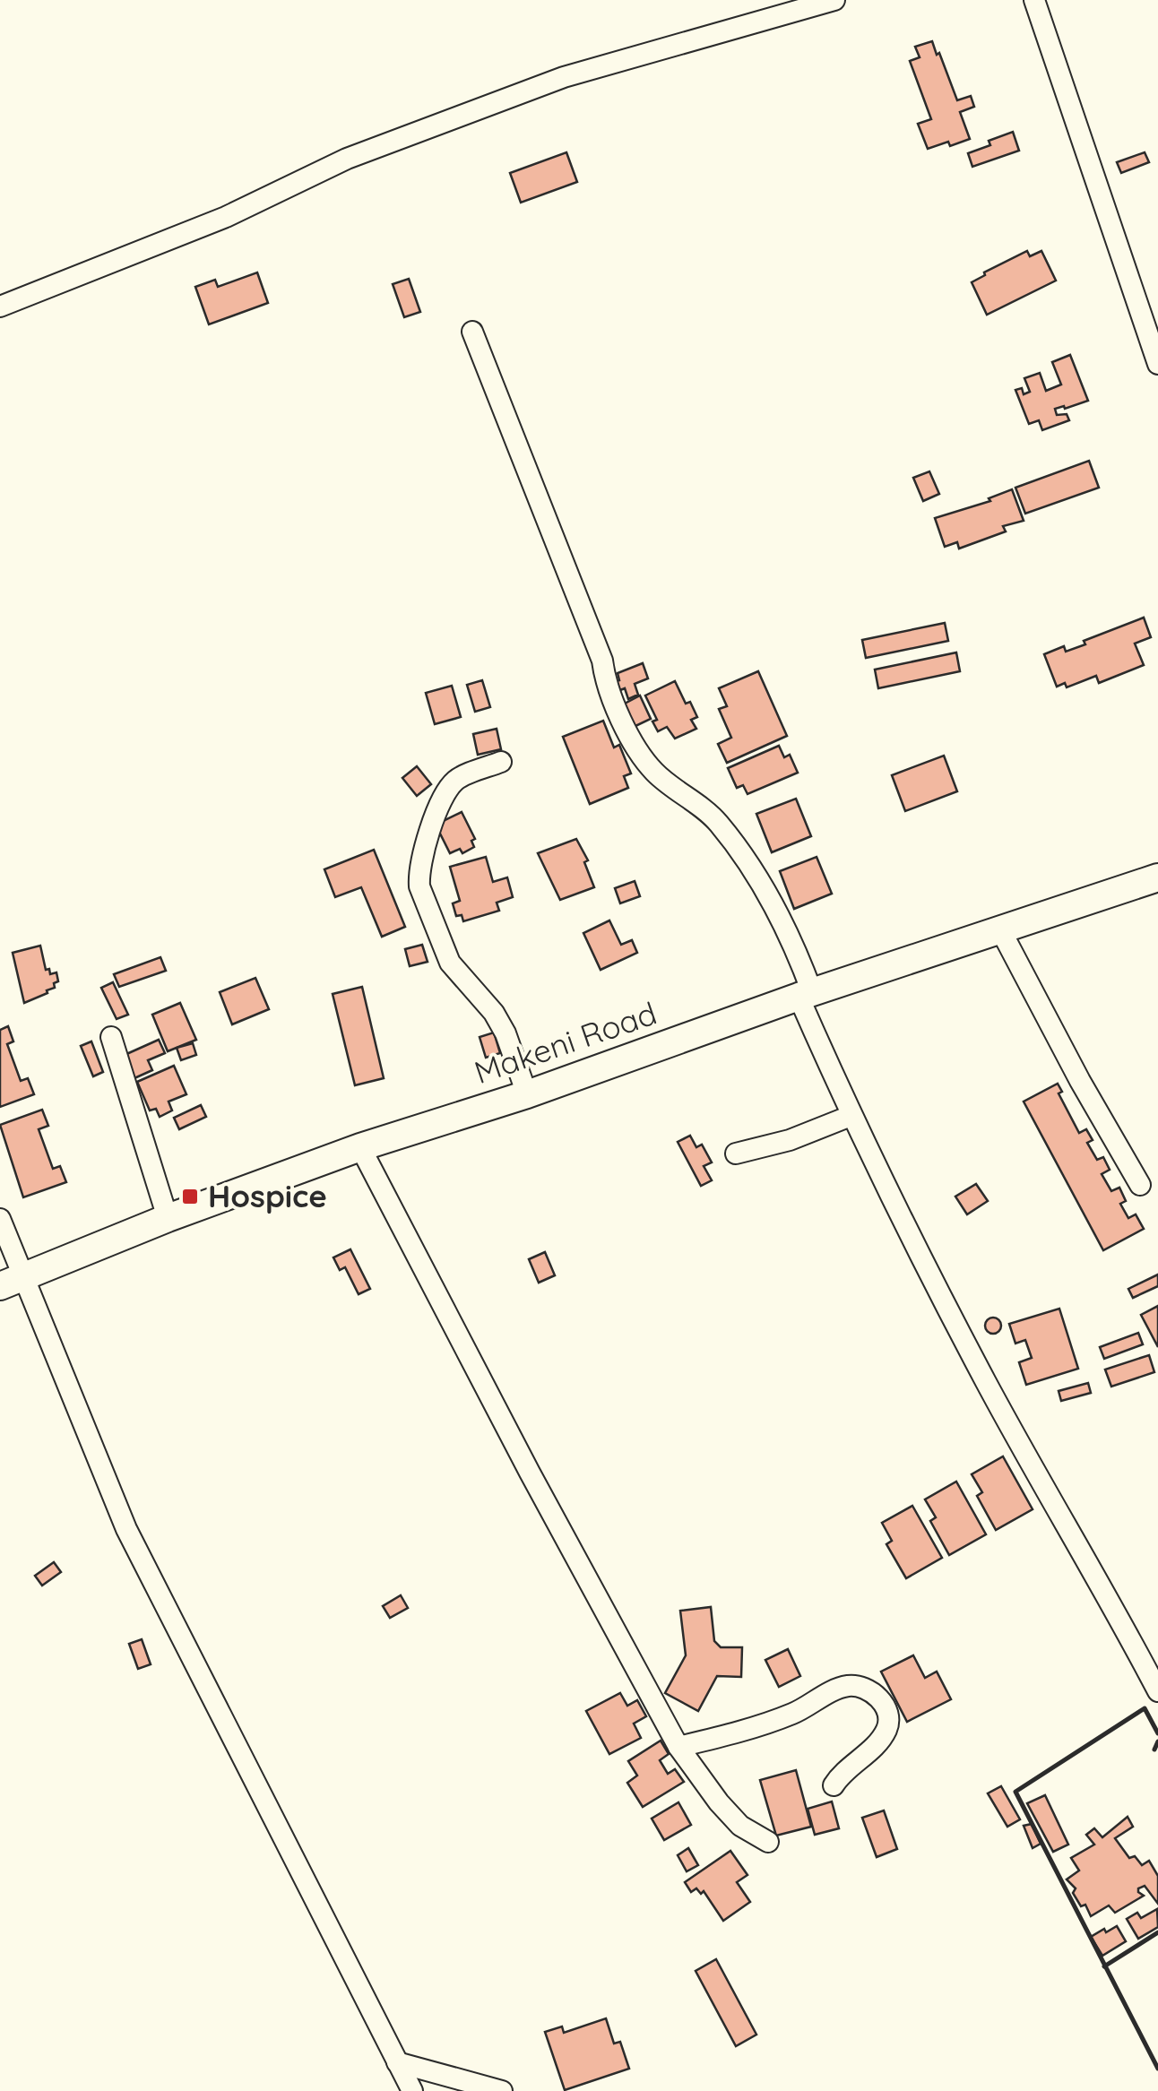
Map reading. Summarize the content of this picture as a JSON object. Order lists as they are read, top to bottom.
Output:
{
  "streets": {
    "main road": ["Makeni Road"]
  },
  "places": {
    "transit": ["Hospice"]
  }
}
